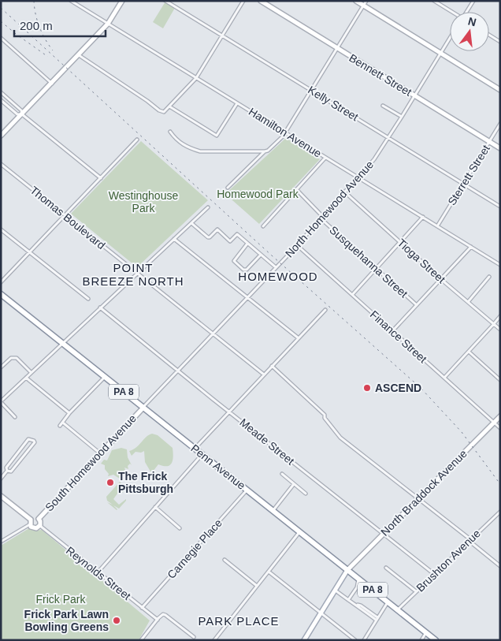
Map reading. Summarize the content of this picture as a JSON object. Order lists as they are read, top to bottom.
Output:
{
  "streets": {
    "highway": ["PA 8", "Penn Avenue"],
    "main road": ["Bennett Street", "South Homewood Avenue", "North Braddock Avenue"],
    "street": [
      "Kelly Street",
      "Hamilton Avenue",
      "Sterrett Street",
      "North Homewood Avenue",
      "Thomas Boulevard",
      "Tioga Street",
      "Susquehanna Street",
      "Finance Street",
      "Meade Street",
      "Carnegie Place",
      "Brushton Avenue",
      "Reynolds Street"
    ]
  },
  "crossings": [
    ["Bennett Street", "Sterrett Street"],
    ["Bennett Street", "North Homewood Avenue"],
    ["Kelly Street", "Sterrett Street"],
    ["Kelly Street", "North Homewood Avenue"],
    ["Hamilton Avenue", "Sterrett Street"],
    ["Hamilton Avenue", "North Homewood Avenue"],
    ["North Homewood Avenue", "Thomas Boulevard"],
    ["North Homewood Avenue", "Tioga Street"],
    ["North Homewood Avenue", "Susquehanna Street"],
    ["North Homewood Avenue", "Finance Street"],
    ["North Homewood Avenue", "Meade Street"],
    ["North Homewood Avenue", "South Homewood Avenue"],
    ["North Homewood Avenue", "Penn Avenue"],
    ["Finance Street", "North Braddock Avenue"],
    ["Meade Street", "North Braddock Avenue"],
    ["Meade Street", "Brushton Avenue"],
    ["South Homewood Avenue", "Penn Avenue"],
    ["South Homewood Avenue", "Reynolds Street"],
    ["Penn Avenue", "North Braddock Avenue"],
    ["Penn Avenue", "Carnegie Place"],
    ["Penn Avenue", "Brushton Avenue"],
    ["Carnegie Place", "Reynolds Street"]
  ],
  "districts": ["POINT BREEZE NORTH", "HOMEWOOD", "PARK PLACE"],
  "parks": ["Homewood Park", "Westinghouse Park", "Frick Park"],
  "places": ["ASCEND", "The Frick Pittsburgh", "Frick Park Lawn Bowling Greens"],
  "scale_bar": "200 m",
  "north": "top"
}
